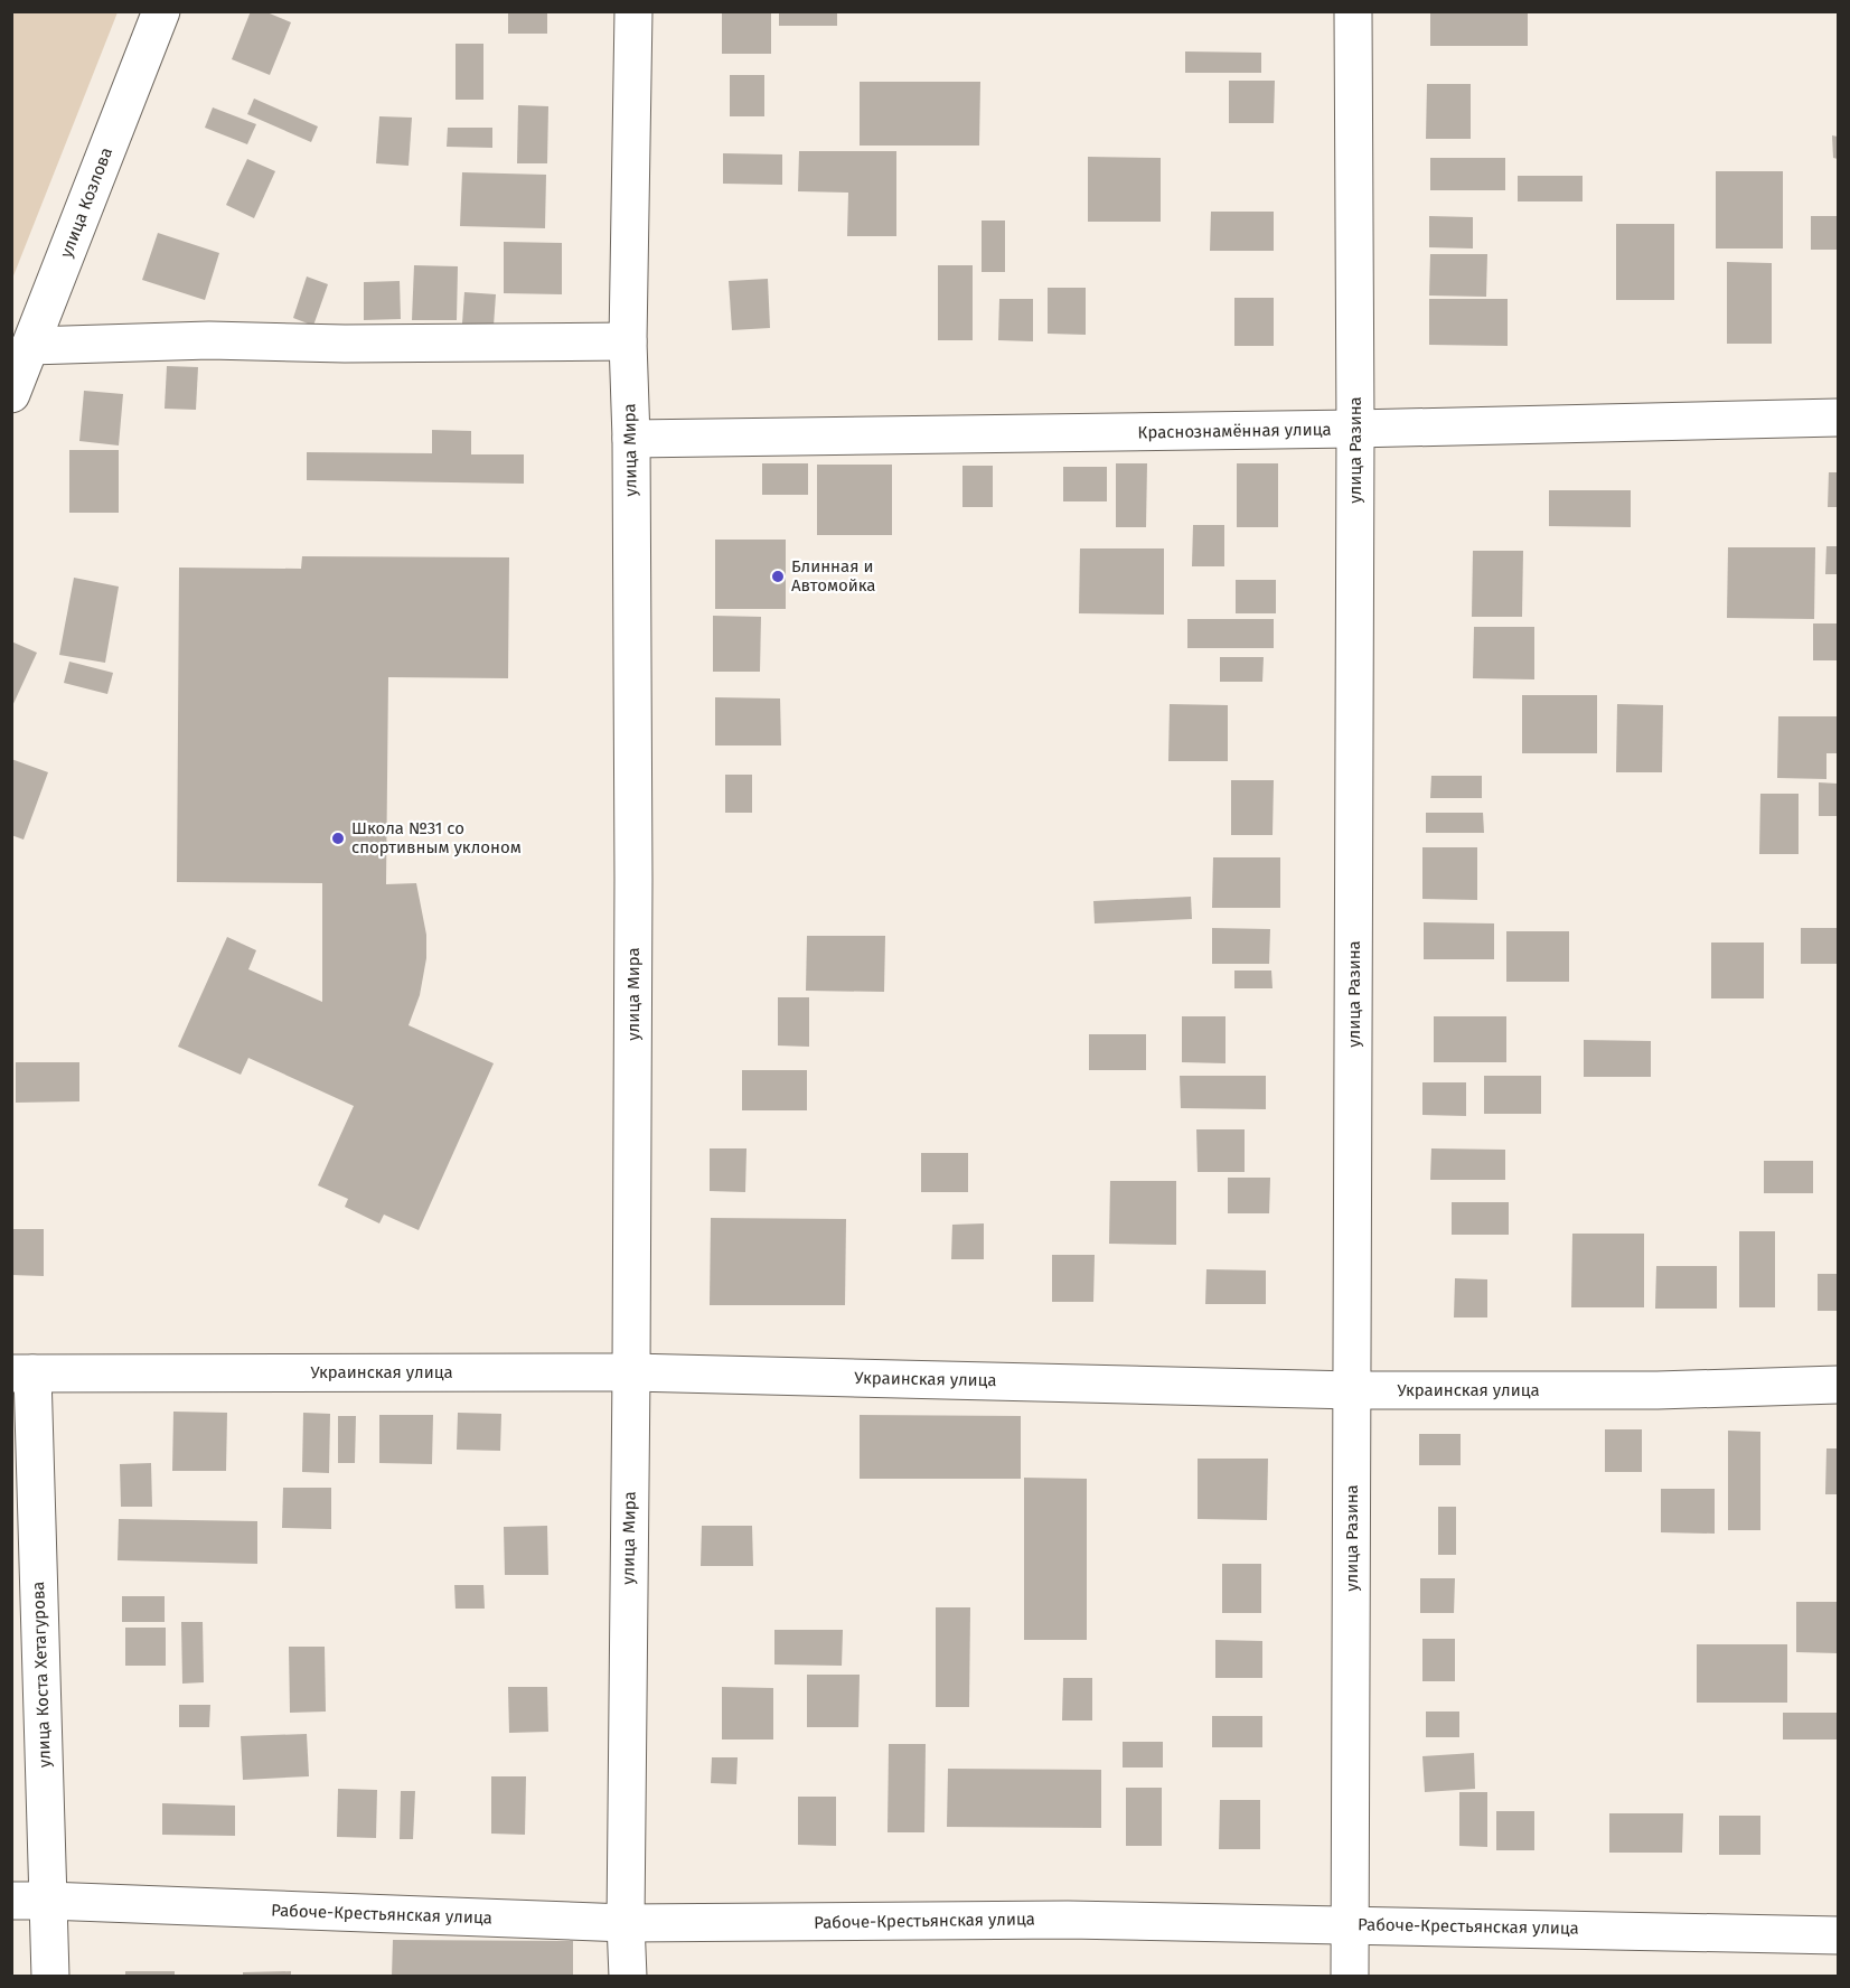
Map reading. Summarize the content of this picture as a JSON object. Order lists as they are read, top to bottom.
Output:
{
  "streets": {
    "street": [
      "улица Козлова",
      "Краснознамённая улица",
      "улица Мира",
      "улица Разина",
      "Украинская улица",
      "улица Коста Хетагурова",
      "Рабоче-Крестьянская улица"
    ]
  },
  "crossings": [
    ["Краснознамённая улица", "улица Мира"],
    ["Краснознамённая улица", "улица Разина"],
    ["улица Мира", "Украинская улица"],
    ["улица Мира", "Рабоче-Крестьянская улица"],
    ["улица Разина", "Украинская улица"],
    ["улица Разина", "Рабоче-Крестьянская улица"],
    ["Украинская улица", "улица Коста Хетагурова"],
    ["улица Коста Хетагурова", "Рабоче-Крестьянская улица"]
  ],
  "places": ["Блинная и Автомойка", "Школа №31 со спортивным уклоном"]
}
